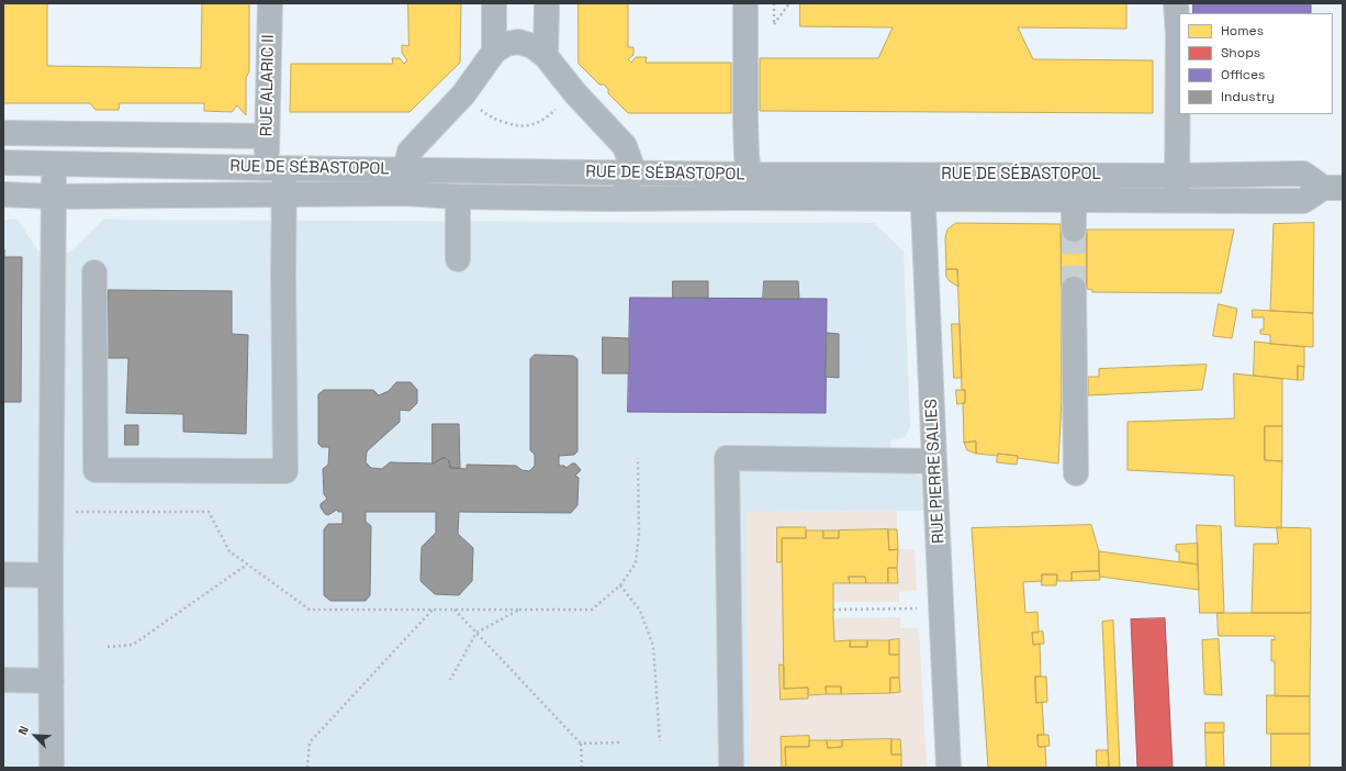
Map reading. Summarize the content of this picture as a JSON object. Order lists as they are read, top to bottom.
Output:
{
  "streets": {
    "street": ["RUE ALARIC II", "RUE DE SÉBASTOPOL", "RUE PIERRE SALIES"]
  },
  "crossings": [
    ["RUE ALARIC II", "RUE DE SÉBASTOPOL"],
    ["RUE DE SÉBASTOPOL", "RUE PIERRE SALIES"]
  ],
  "legend": [
    "Homes",
    "Shops",
    "Offices",
    "Industry"
  ],
  "north": "top left"
}
